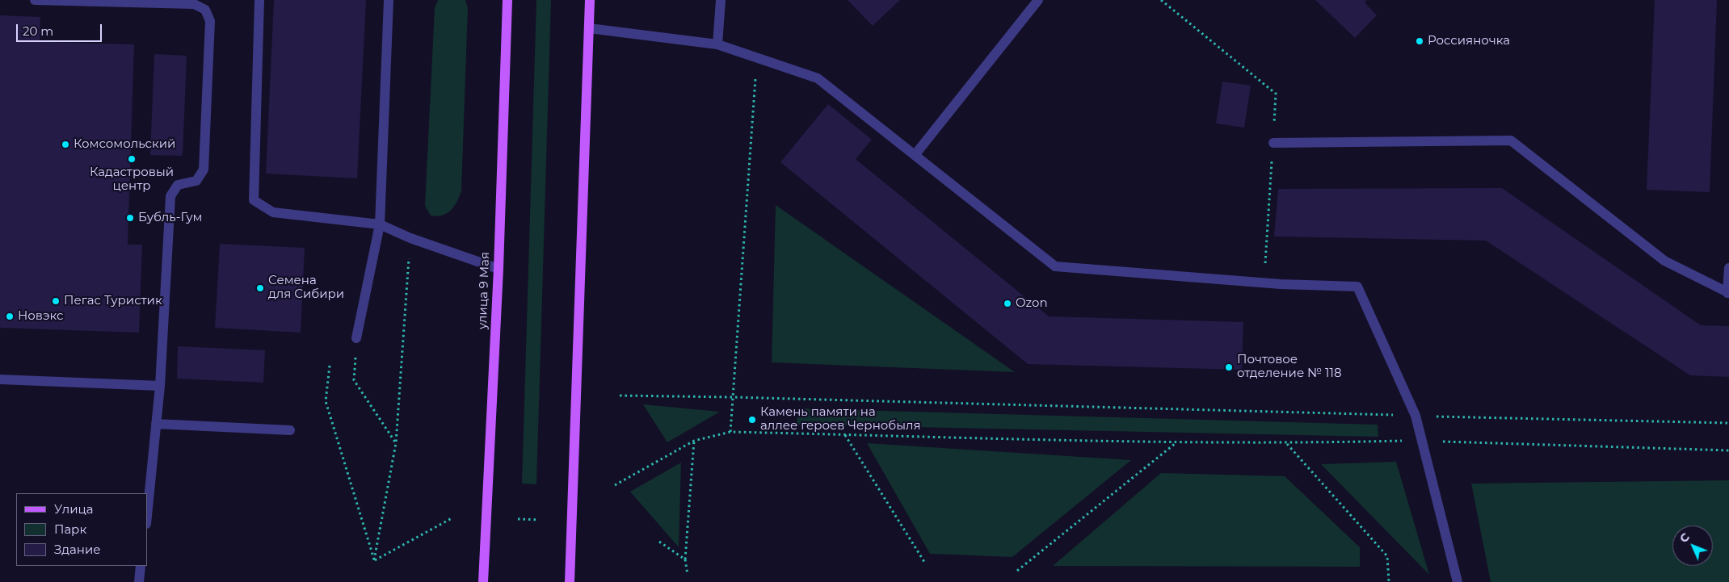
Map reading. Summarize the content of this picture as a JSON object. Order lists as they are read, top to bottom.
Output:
{
  "streets": {
    "main road": ["улица 9 Мая"]
  },
  "places": [
    "Россияночка",
    "Комсомольский",
    "Кадастровый центр",
    "Бубль-Гум",
    "Семена для Сибири",
    "Пегас Туристик",
    "Ozon",
    "Новэкс",
    "Почтовое отделение № 118",
    "Камень памяти на аллее героев Чернобыля"
  ],
  "legend": ["Улица", "Парк", "Здание"],
  "scale_bar": "20 m",
  "north": "top left"
}
